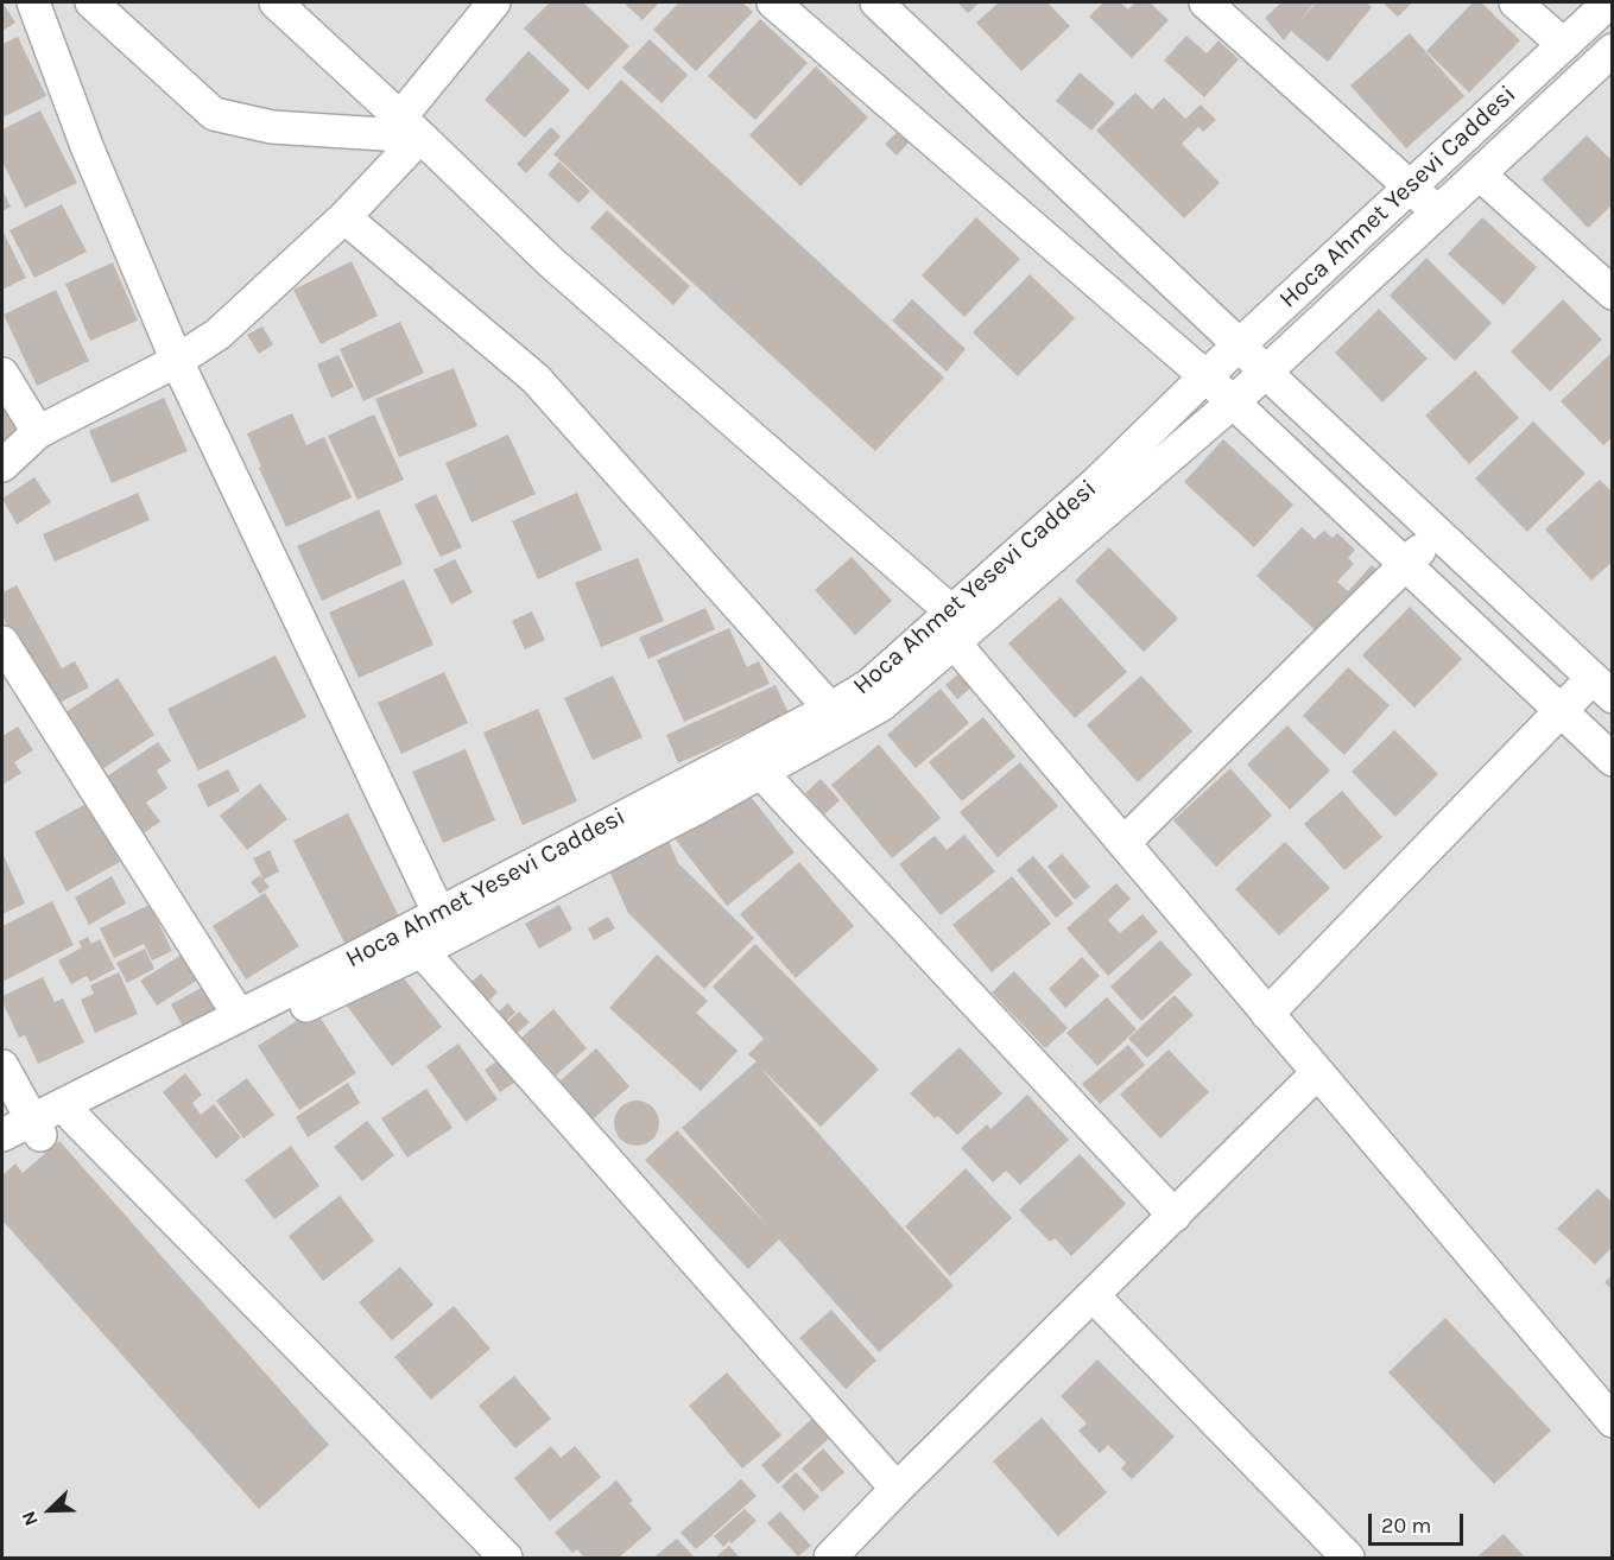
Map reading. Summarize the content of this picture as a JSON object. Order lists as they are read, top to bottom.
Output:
{
  "streets": {
    "street": ["Hoca Ahmet Yesevi Caddesi"]
  },
  "scale_bar": "20 m",
  "north": "bottom left"
}
